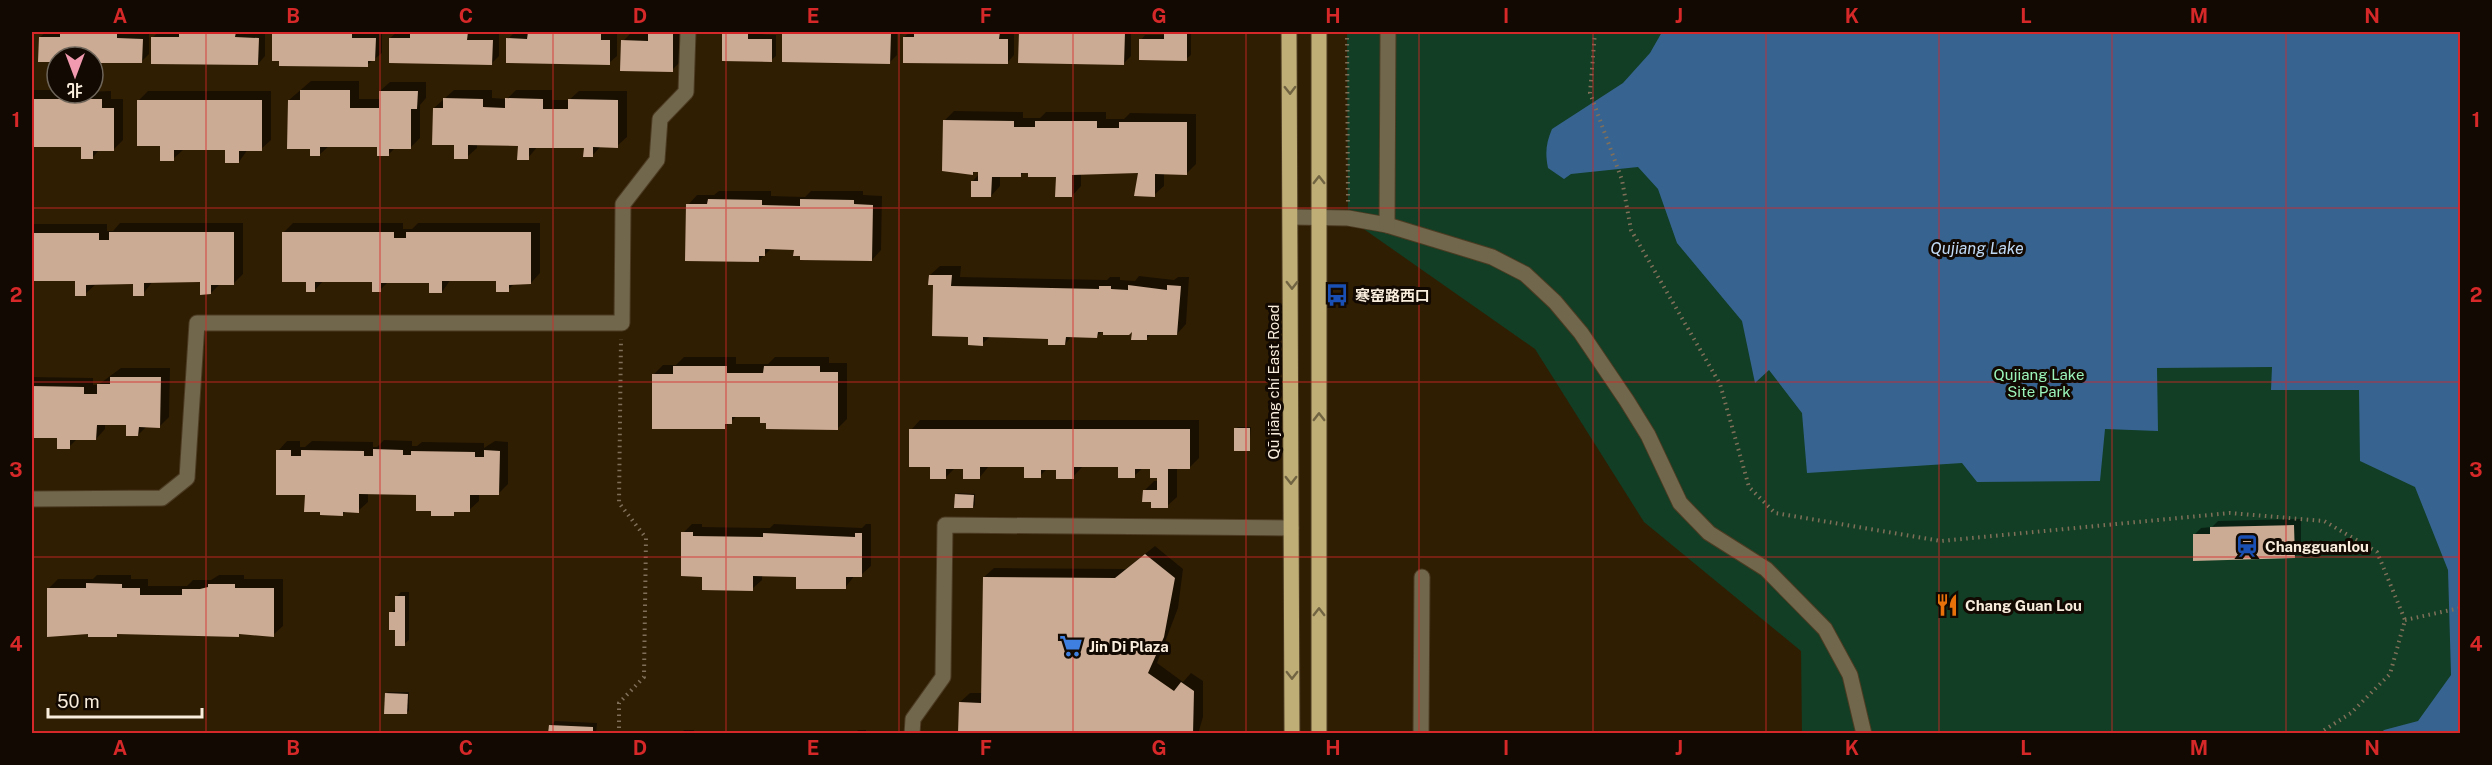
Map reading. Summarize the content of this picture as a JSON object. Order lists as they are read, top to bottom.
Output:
{
  "streets": {
    "main road": ["Qū jiāng chí East Road"]
  },
  "water": ["Qujiang Lake"],
  "parks": ["Qujiang Lake Site Park"],
  "places": {
    "bus stop": ["寒窑路西口"],
    "station": ["Changguanlou"],
    "restaurant": ["Chang Guan Lou"],
    "supermarket": ["Jin Di Plaza"]
  },
  "scale_bar": "50 m",
  "north": "bottom",
  "grid": {
    "columns": [
      "A",
      "B",
      "C",
      "D",
      "E",
      "F",
      "G",
      "H",
      "I",
      "J",
      "K",
      "L",
      "M",
      "N"
    ],
    "rows": [
      "1",
      "2",
      "3",
      "4"
    ]
  }
}
